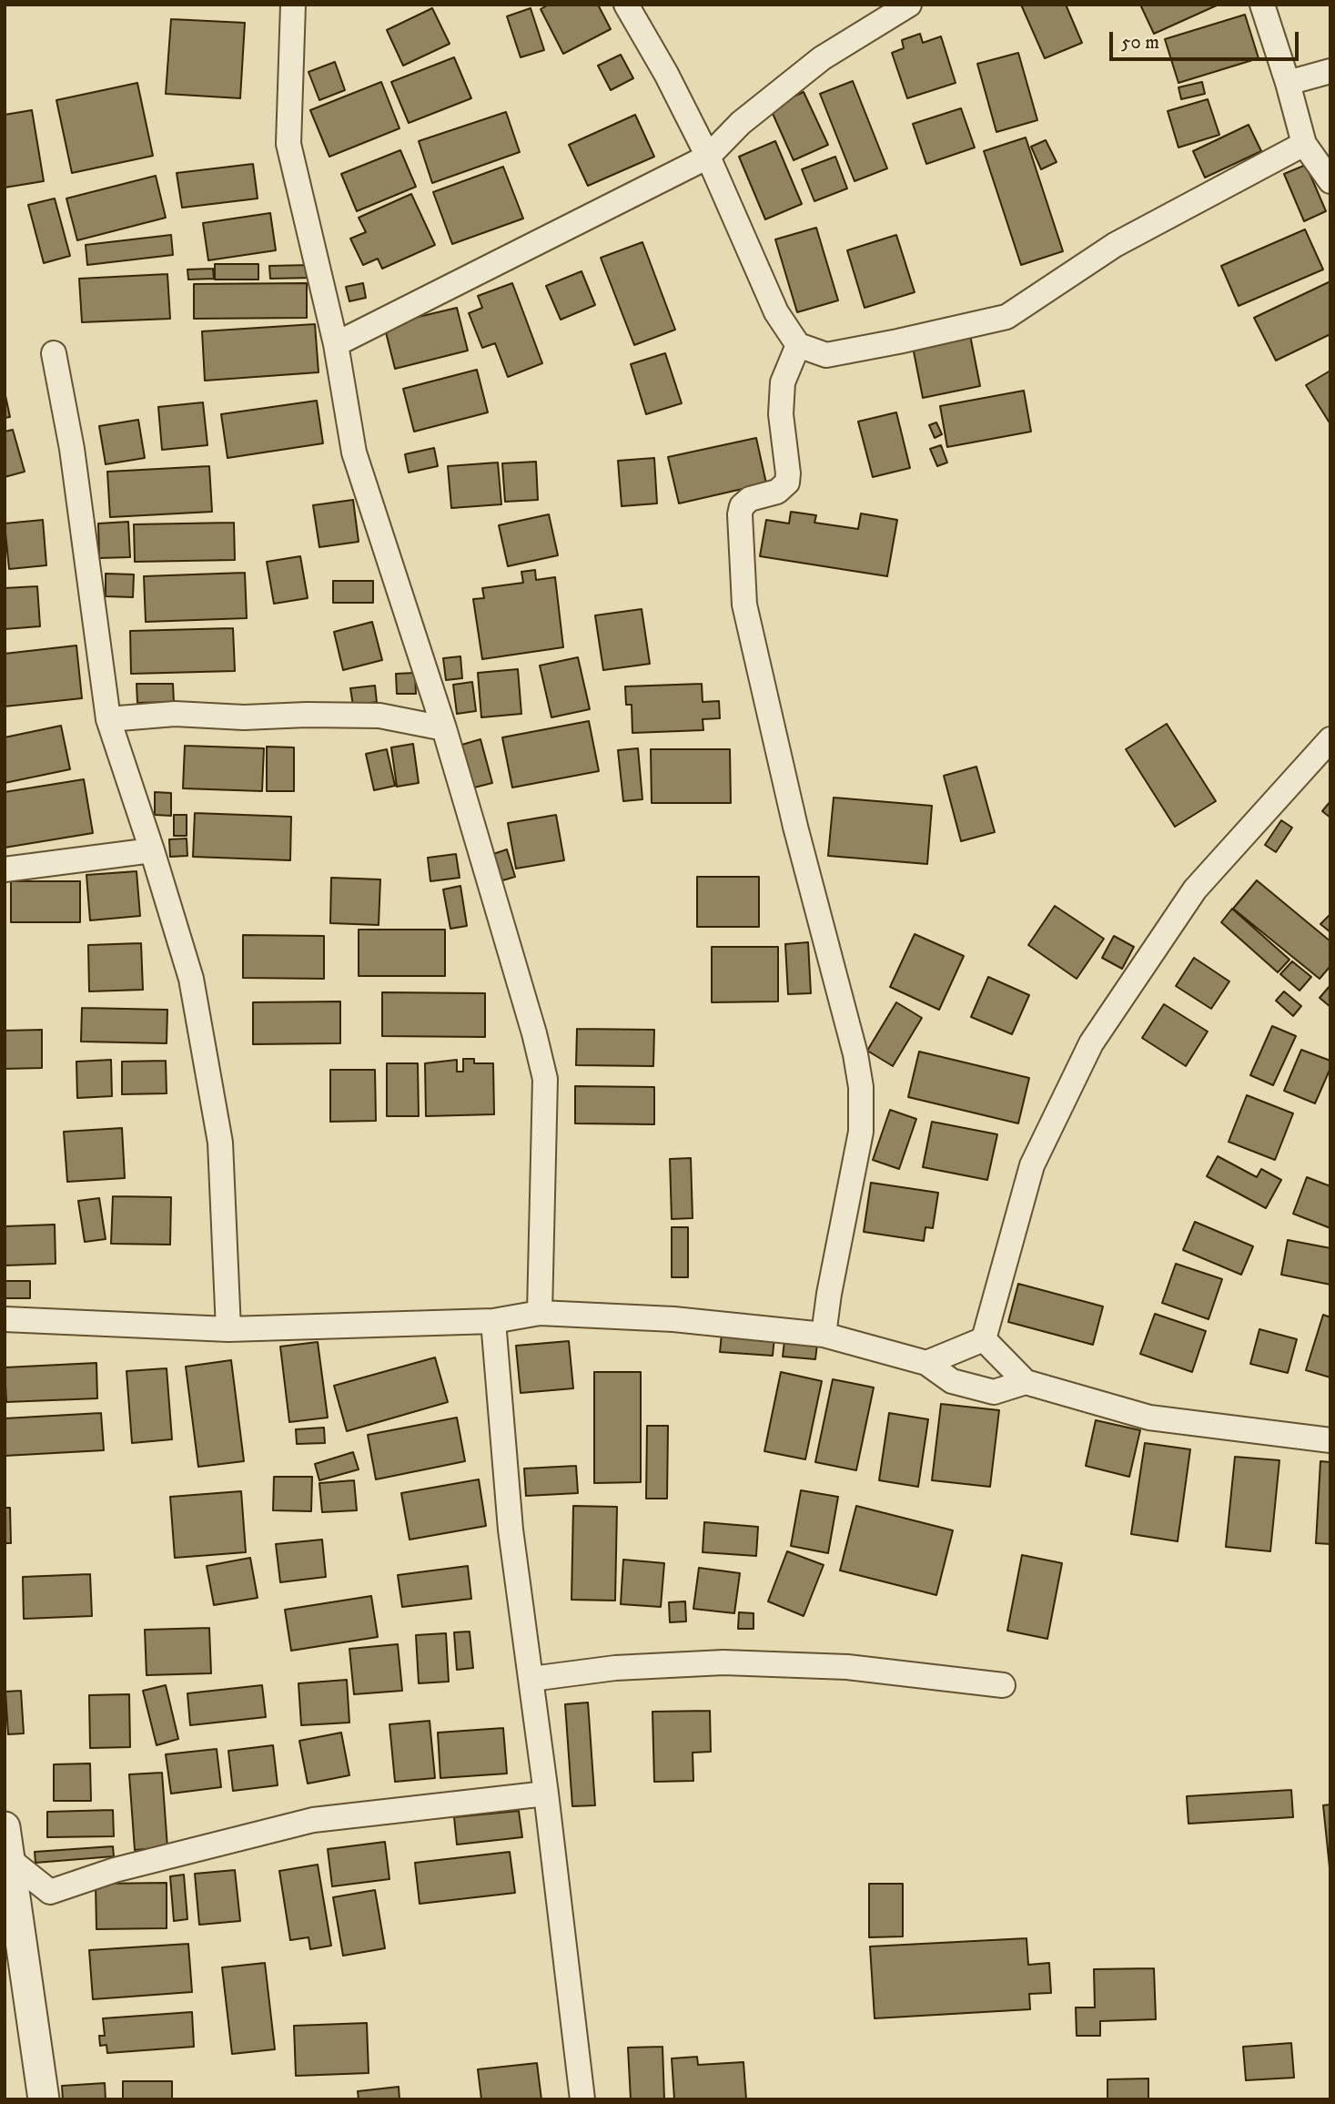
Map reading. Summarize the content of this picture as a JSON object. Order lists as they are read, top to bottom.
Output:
{
  "scale_bar": "50 m"
}
